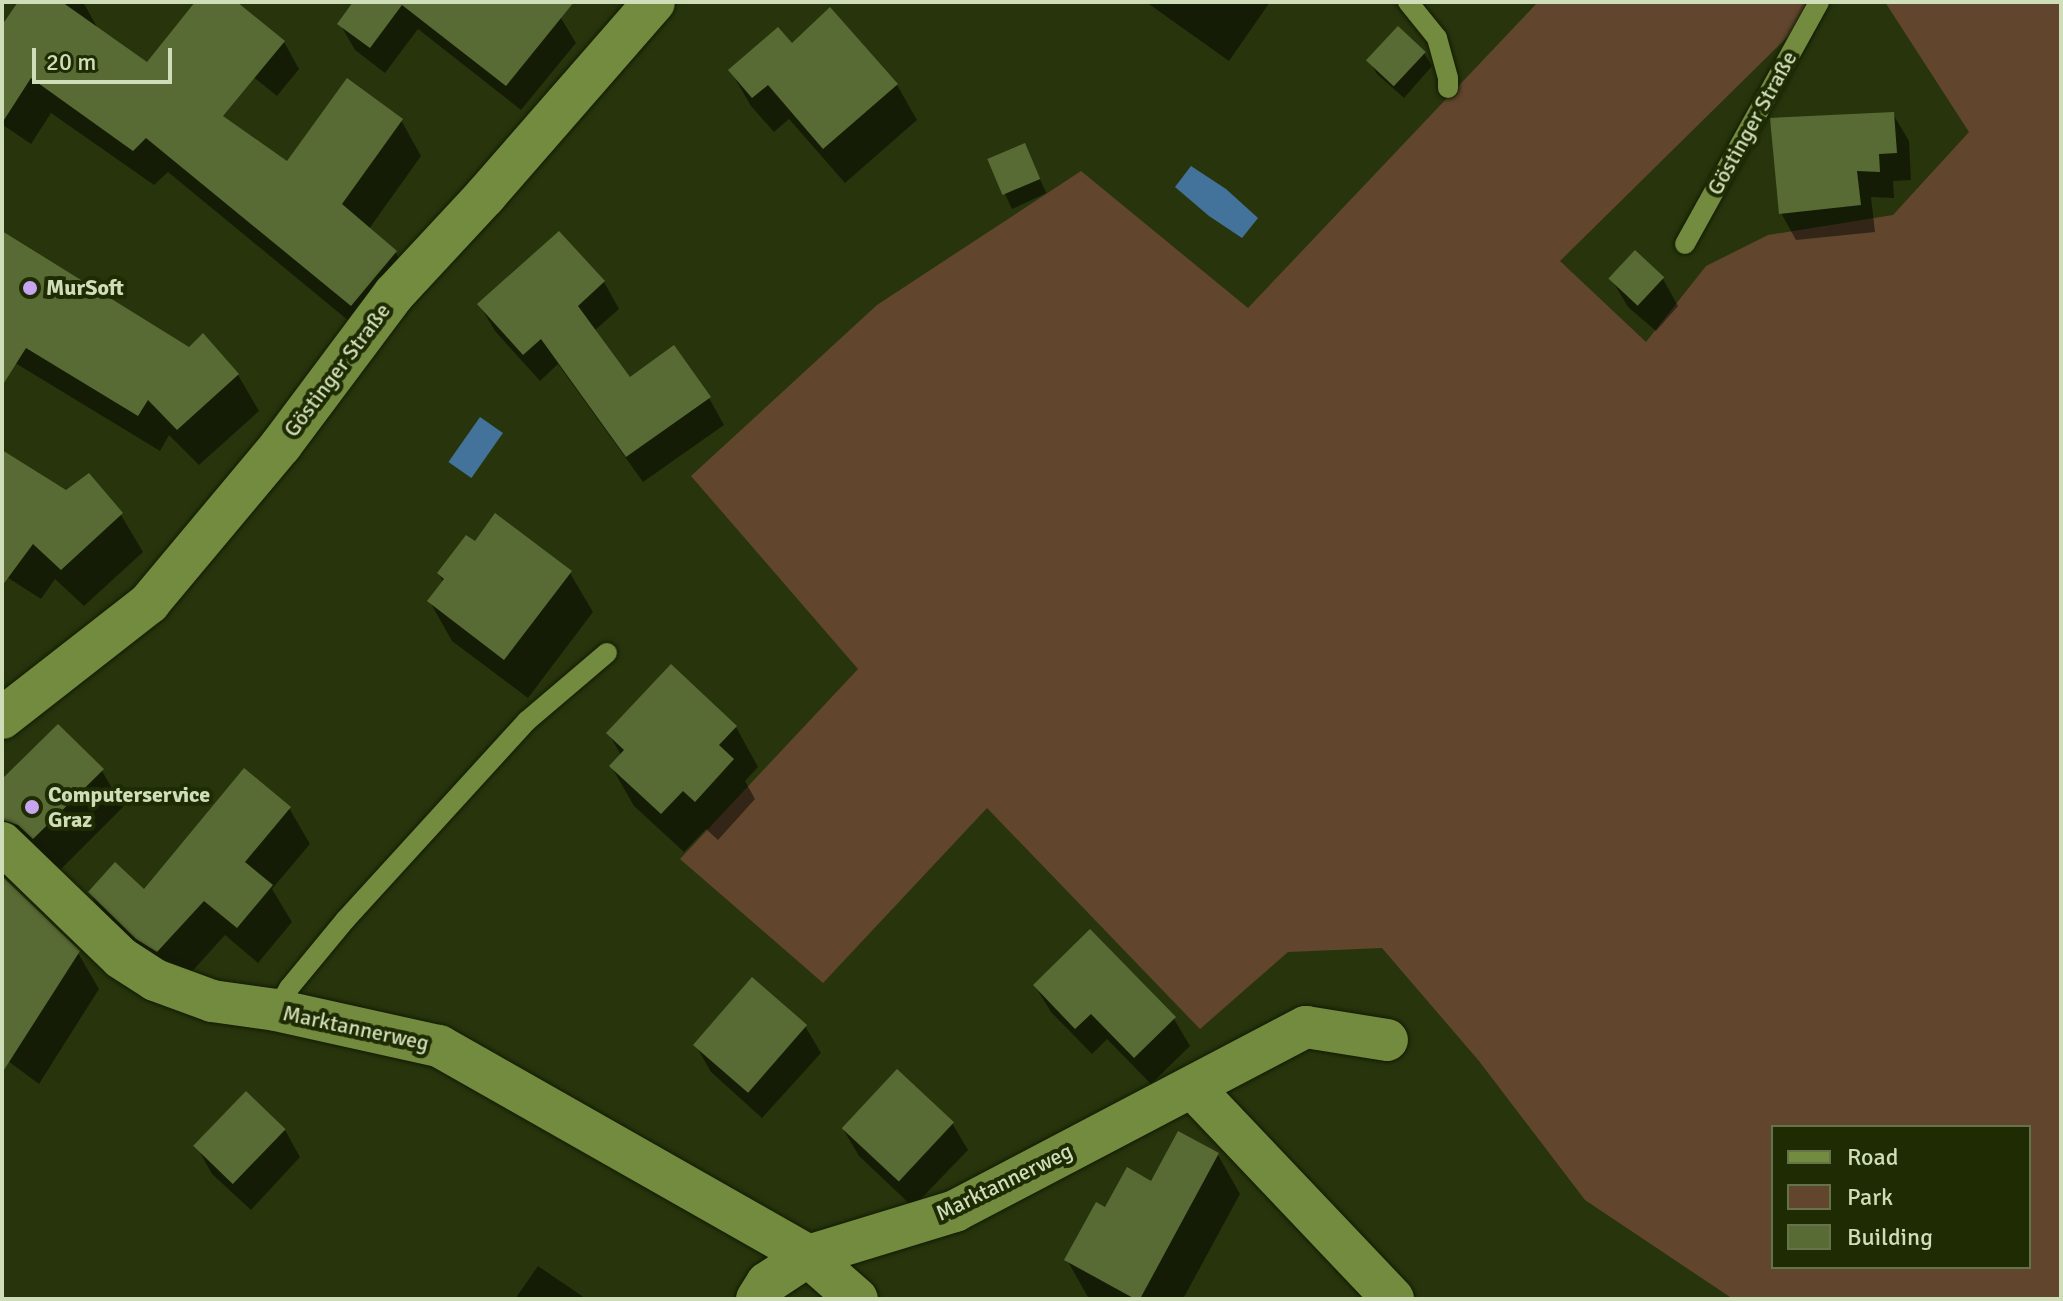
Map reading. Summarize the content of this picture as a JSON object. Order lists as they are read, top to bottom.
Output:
{
  "streets": {
    "street": ["Göstinger Straße", "Marktannerweg"]
  },
  "places": ["MurSoft", "Computerservice Graz"],
  "legend": ["Road", "Park", "Building"],
  "scale_bar": "20 m"
}
